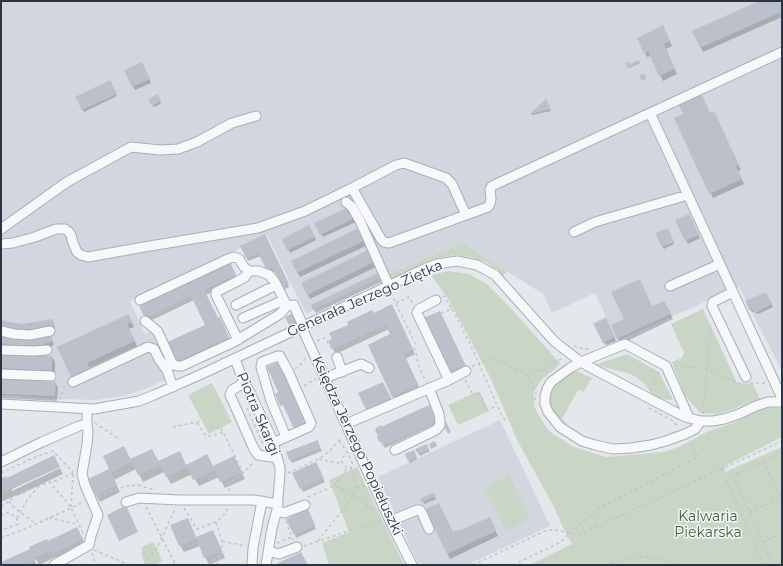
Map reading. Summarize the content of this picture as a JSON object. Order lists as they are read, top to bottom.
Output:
{
  "streets": {
    "street": ["Generała Jerzego Ziętka", "Piotra Skargi", "Księdza Jerzego Popiełuszki"]
  },
  "crossings": [
    ["Generała Jerzego Ziętka", "Piotra Skargi"],
    ["Generała Jerzego Ziętka", "Księdza Jerzego Popiełuszki"]
  ],
  "parks": ["Kalwaria Piekarska"]
}
